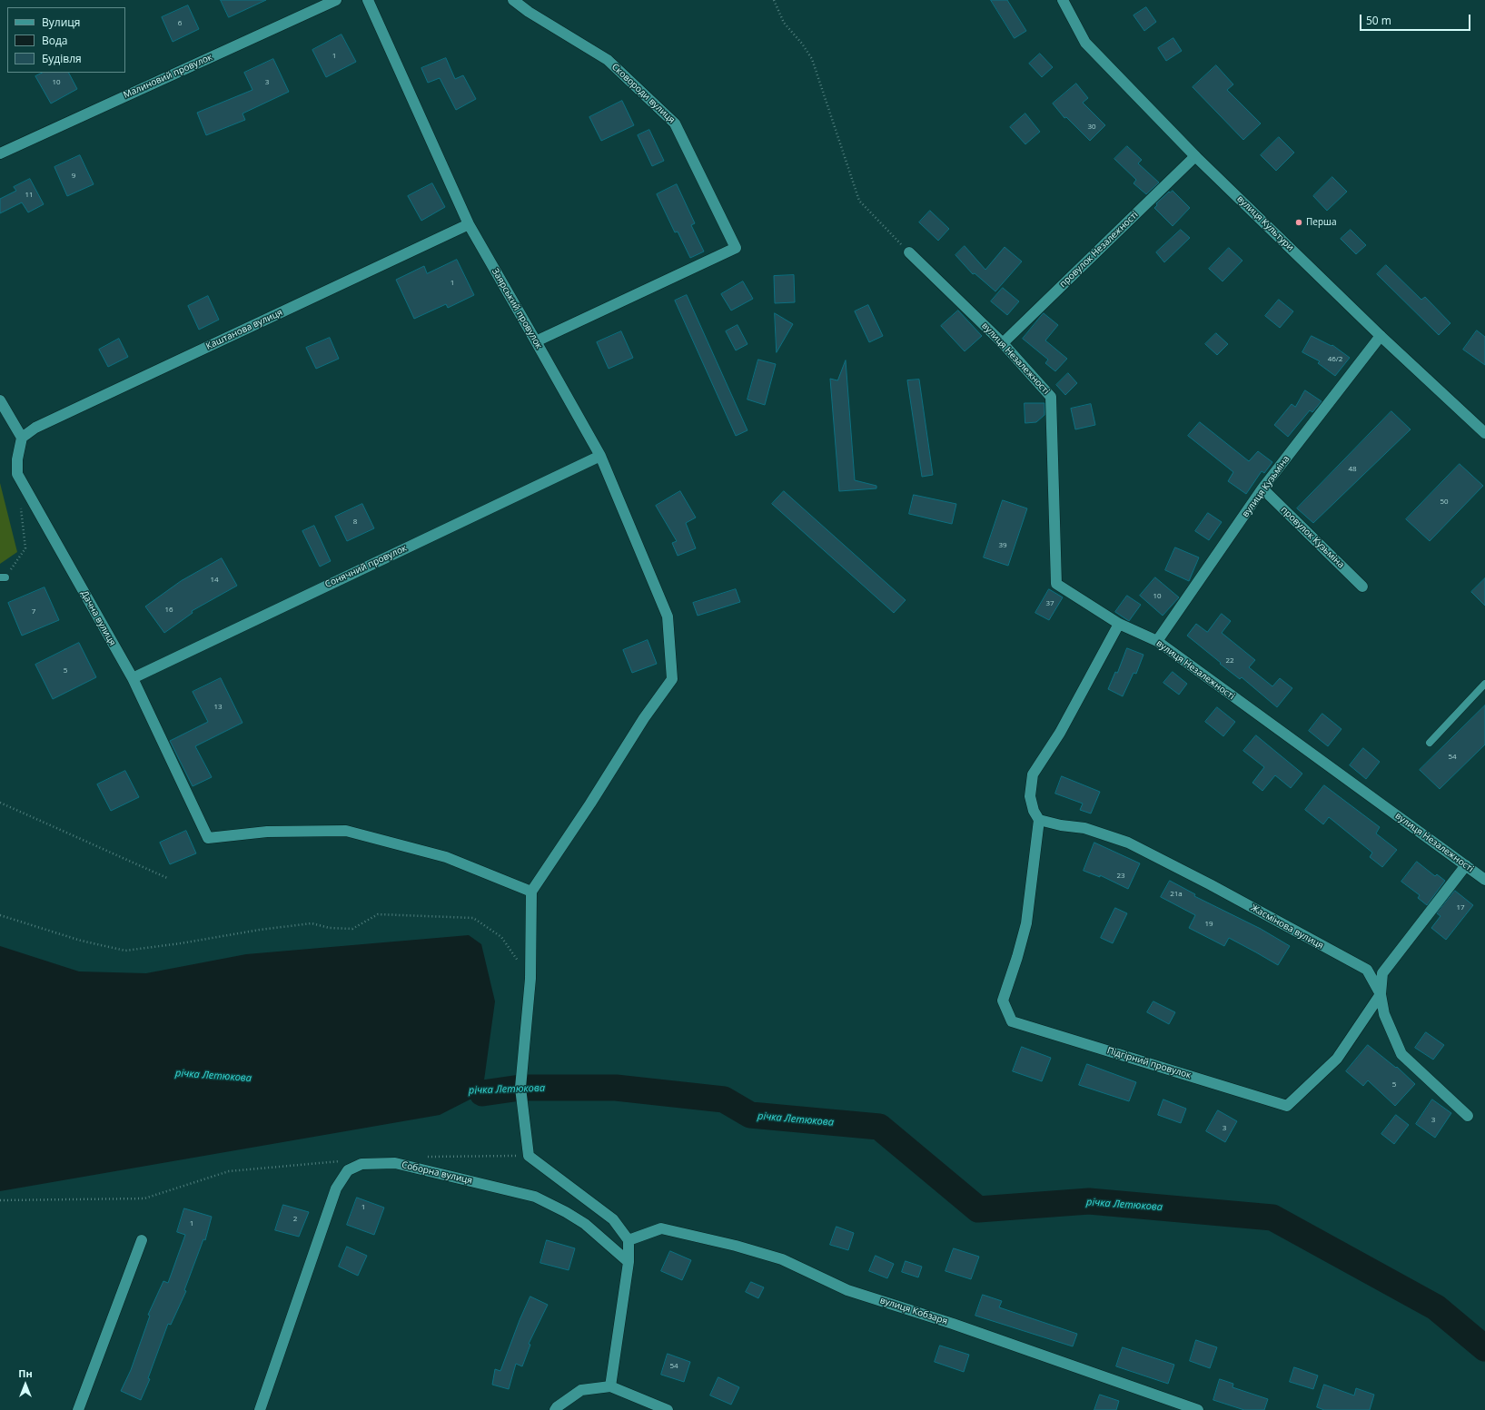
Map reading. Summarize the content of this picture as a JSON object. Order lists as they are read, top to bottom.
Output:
{
  "streets": {
    "street": [
      "Малиновий провулок",
      "Сковороди вулиця",
      "вулиця Культури",
      "провулок Незалежності",
      "Заярський провулок",
      "Каштанова вулиця",
      "вулиця Незалежності",
      "вулиця Кузьміна",
      "провулок Кузьміна",
      "Сонячний провулок",
      "Дачна вулиця",
      "Жасмінова вулиця",
      "Підгірний провулок",
      "Соборна вулиця",
      "вулиця Кобзаря"
    ]
  },
  "crossings": [
    ["Сковороди вулиця", "Заярський провулок"],
    ["вулиця Культури", "провулок Незалежності"],
    ["вулиця Культури", "вулиця Кузьміна"],
    ["провулок Незалежності", "вулиця Незалежності"],
    ["Заярський провулок", "Каштанова вулиця"],
    ["Заярський провулок", "Сонячний провулок"],
    ["Заярський провулок", "Дачна вулиця"],
    ["Каштанова вулиця", "Дачна вулиця"],
    ["вулиця Незалежності", "вулиця Кузьміна"],
    ["вулиця Кузьміна", "провулок Кузьміна"],
    ["Сонячний провулок", "Дачна вулиця"],
    ["Жасмінова вулиця", "Підгірний провулок"]
  ],
  "water": ["річка Летюкова"],
  "places": ["Перша"],
  "house_numbers": [
    "6",
    "1",
    "10",
    "3",
    "30",
    "9",
    "11",
    "1",
    "46/2",
    "48",
    "50",
    "8",
    "39",
    "14",
    "10",
    "37",
    "16",
    "7",
    "22",
    "5",
    "13",
    "54",
    "23",
    "21а",
    "17",
    "19",
    "5",
    "3",
    "3",
    "1",
    "2",
    "1",
    "54"
  ],
  "legend": ["Вулиця", "Вода", "Будівля"],
  "scale_bar": "50 m",
  "north": "top"
}
